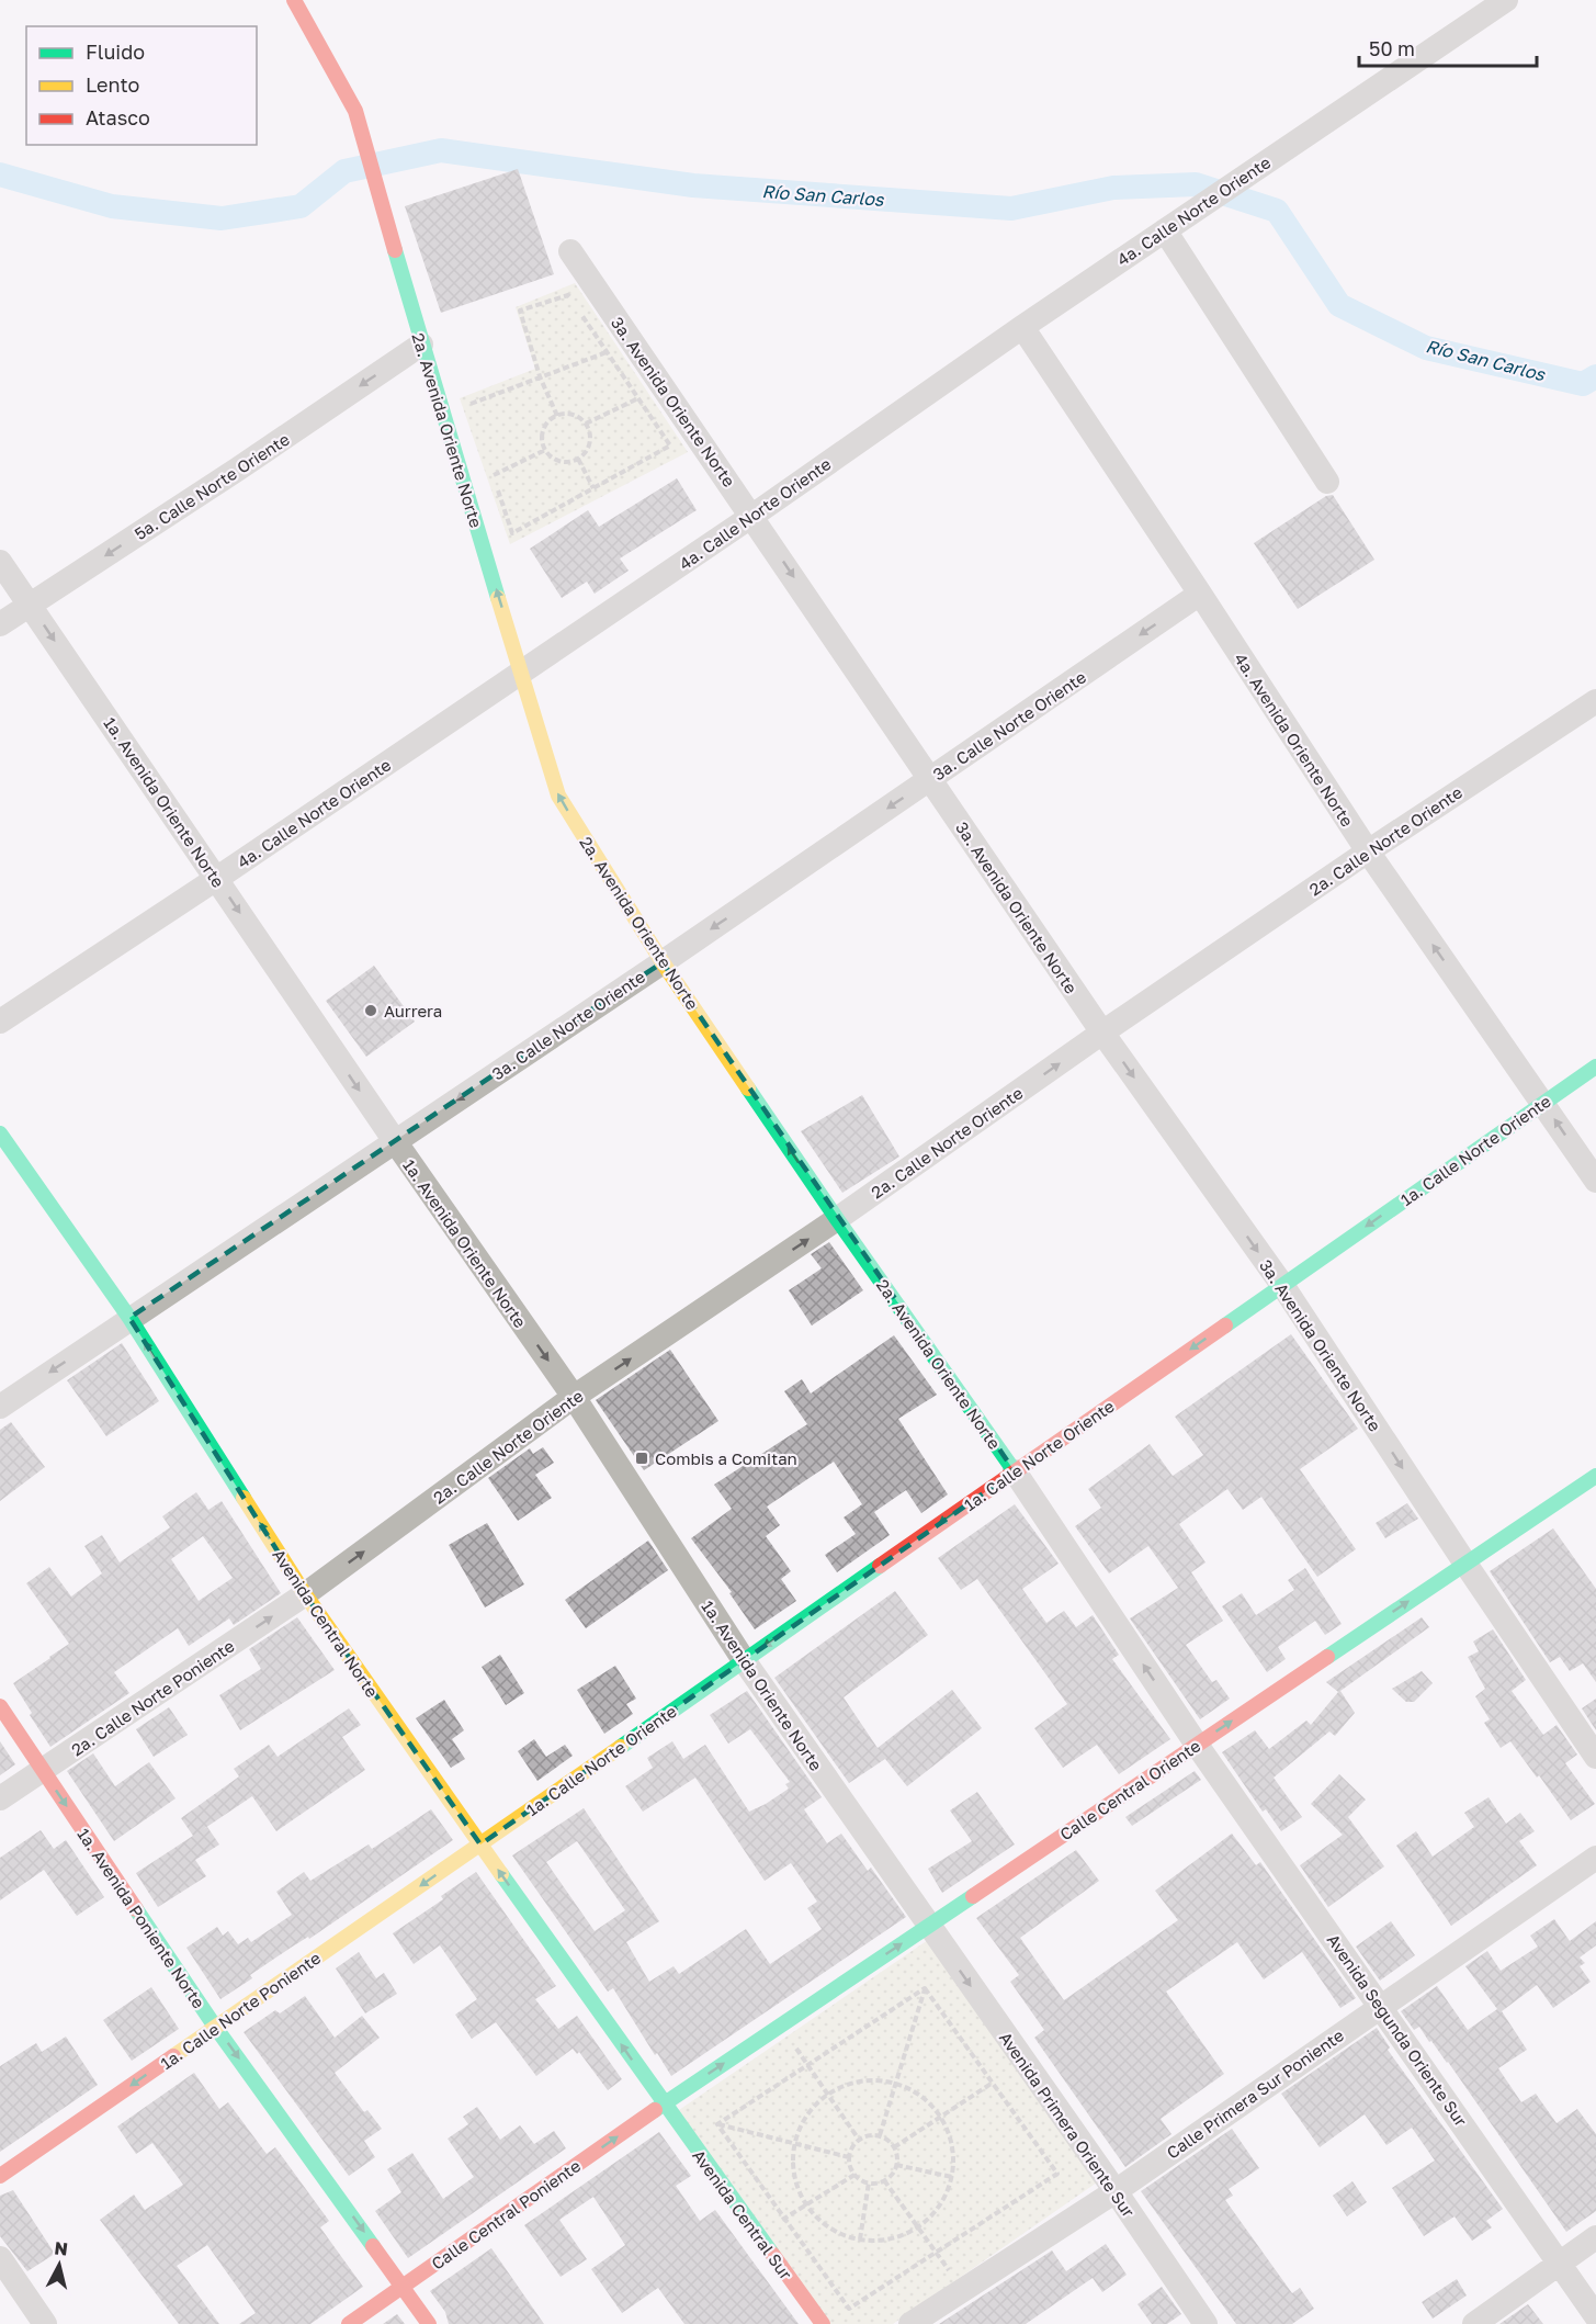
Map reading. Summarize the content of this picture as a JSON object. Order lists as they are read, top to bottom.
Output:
{
  "streets": {
    "street": [
      "4a. Calle Norte Oriente",
      "3a. Avenida Oriente Norte",
      "2a. Avenida Oriente Norte",
      "5a. Calle Norte Oriente",
      "3a. Calle Norte Oriente",
      "4a. Avenida Oriente Norte",
      "1a. Avenida Oriente Norte",
      "2a. Calle Norte Oriente",
      "1a. Calle Norte Oriente",
      "Avenida Central Norte",
      "2a. Calle Norte Poniente",
      "Calle Central Oriente",
      "1a. Avenida Poniente Norte",
      "1a. Calle Norte Poniente",
      "Avenida Segunda Oriente Sur",
      "Calle Primera Sur Poniente",
      "Avenida Primera Oriente Sur",
      "Calle Central Poniente",
      "Avenida Central Sur"
    ]
  },
  "crossings": [
    ["4a. Calle Norte Oriente", "3a. Avenida Oriente Norte"],
    ["4a. Calle Norte Oriente", "2a. Avenida Oriente Norte"],
    ["4a. Calle Norte Oriente", "4a. Avenida Oriente Norte"],
    ["4a. Calle Norte Oriente", "1a. Avenida Oriente Norte"],
    ["3a. Avenida Oriente Norte", "3a. Calle Norte Oriente"],
    ["3a. Avenida Oriente Norte", "2a. Calle Norte Oriente"],
    ["3a. Avenida Oriente Norte", "1a. Calle Norte Oriente"],
    ["3a. Avenida Oriente Norte", "Calle Central Oriente"],
    ["2a. Avenida Oriente Norte", "5a. Calle Norte Oriente"],
    ["2a. Avenida Oriente Norte", "3a. Calle Norte Oriente"],
    ["2a. Avenida Oriente Norte", "2a. Calle Norte Oriente"],
    ["2a. Avenida Oriente Norte", "1a. Calle Norte Oriente"],
    ["2a. Avenida Oriente Norte", "Calle Central Oriente"],
    ["2a. Avenida Oriente Norte", "Avenida Segunda Oriente Sur"],
    ["5a. Calle Norte Oriente", "1a. Avenida Oriente Norte"],
    ["3a. Calle Norte Oriente", "4a. Avenida Oriente Norte"],
    ["3a. Calle Norte Oriente", "1a. Avenida Oriente Norte"],
    ["3a. Calle Norte Oriente", "Avenida Central Norte"],
    ["4a. Avenida Oriente Norte", "2a. Calle Norte Oriente"],
    ["4a. Avenida Oriente Norte", "1a. Calle Norte Oriente"],
    ["1a. Avenida Oriente Norte", "2a. Calle Norte Oriente"],
    ["1a. Avenida Oriente Norte", "1a. Calle Norte Oriente"],
    ["1a. Avenida Oriente Norte", "Calle Central Oriente"],
    ["1a. Avenida Oriente Norte", "Avenida Primera Oriente Sur"],
    ["2a. Calle Norte Oriente", "Avenida Central Norte"],
    ["2a. Calle Norte Oriente", "2a. Calle Norte Poniente"],
    ["1a. Calle Norte Oriente", "Avenida Central Norte"],
    ["1a. Calle Norte Oriente", "1a. Calle Norte Poniente"],
    ["Avenida Central Norte", "2a. Calle Norte Poniente"],
    ["Avenida Central Norte", "Calle Central Oriente"],
    ["Avenida Central Norte", "1a. Calle Norte Poniente"],
    ["Avenida Central Norte", "Calle Central Poniente"],
    ["Avenida Central Norte", "Avenida Central Sur"],
    ["2a. Calle Norte Poniente", "1a. Avenida Poniente Norte"],
    ["Calle Central Oriente", "Avenida Segunda Oriente Sur"],
    ["Calle Central Oriente", "Avenida Primera Oriente Sur"],
    ["Calle Central Oriente", "Calle Central Poniente"],
    ["Calle Central Oriente", "Avenida Central Sur"],
    ["1a. Avenida Poniente Norte", "1a. Calle Norte Poniente"],
    ["1a. Avenida Poniente Norte", "Calle Central Poniente"],
    ["Avenida Segunda Oriente Sur", "Calle Primera Sur Poniente"],
    ["Calle Primera Sur Poniente", "Avenida Primera Oriente Sur"],
    ["Calle Central Poniente", "Avenida Central Sur"]
  ],
  "one_way": [
    "3a. Avenida Oriente Norte",
    "2a. Avenida Oriente Norte",
    "5a. Calle Norte Oriente",
    "3a. Calle Norte Oriente",
    "4a. Avenida Oriente Norte",
    "1a. Avenida Oriente Norte",
    "2a. Calle Norte Oriente",
    "1a. Calle Norte Oriente",
    "Avenida Central Norte",
    "2a. Calle Norte Poniente",
    "Calle Central Oriente",
    "1a. Avenida Poniente Norte",
    "1a. Calle Norte Poniente",
    "Avenida Primera Oriente Sur",
    "Calle Central Poniente"
  ],
  "water": ["Río San Carlos"],
  "places": {
    "other": ["Aurrera"],
    "transit": ["Combis a Comitan"]
  },
  "legend": ["Fluido", "Lento", "Atasco"],
  "scale_bar": "50 m",
  "north": "top"
}
